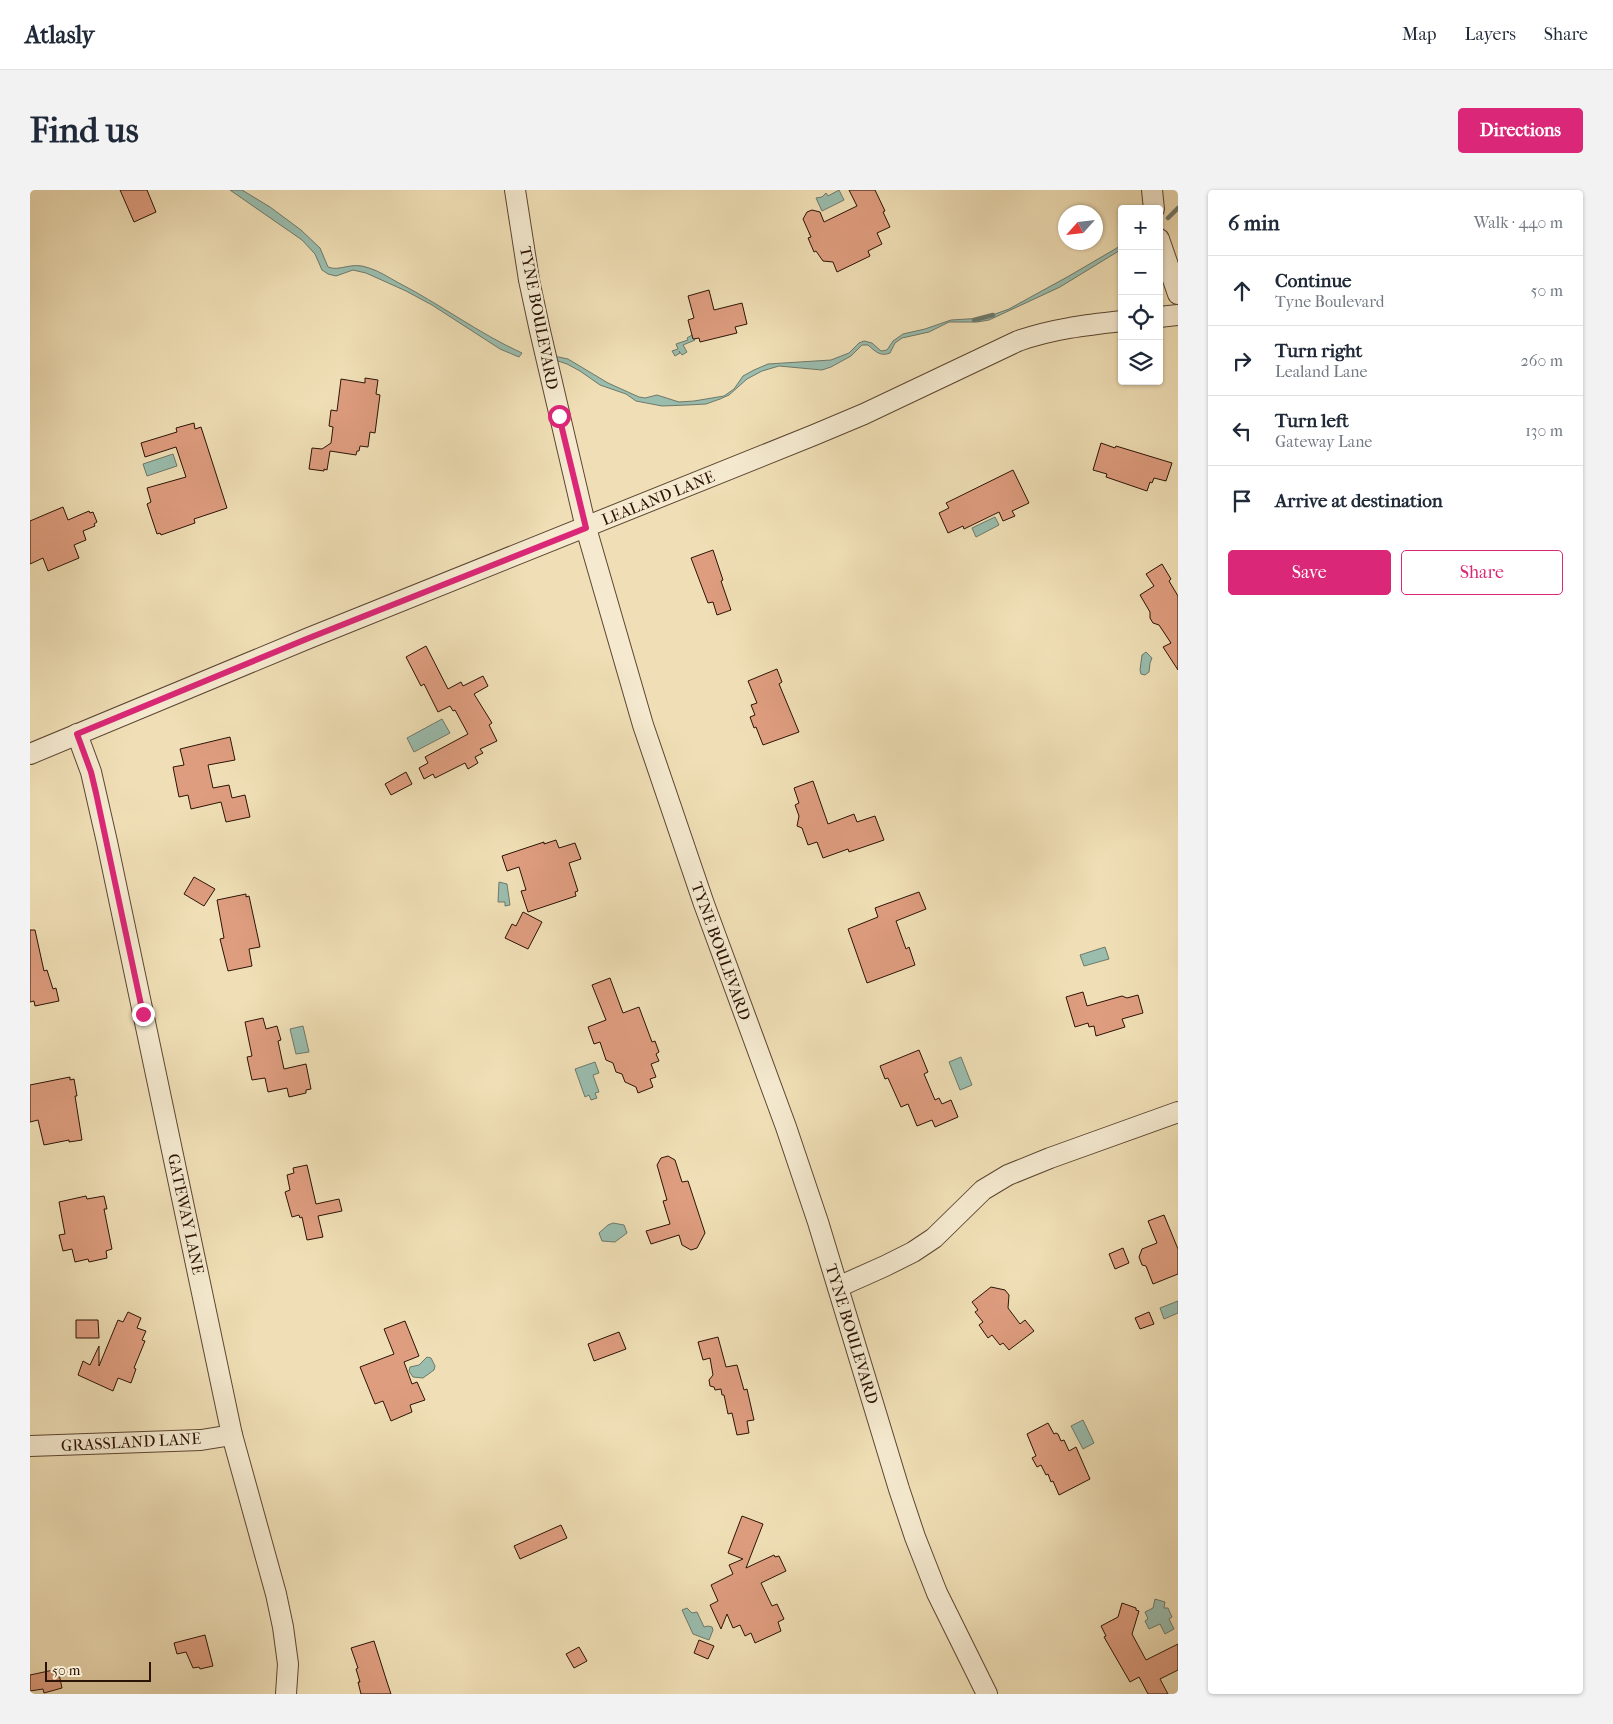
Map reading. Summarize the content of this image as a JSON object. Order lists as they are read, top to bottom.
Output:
{
  "streets": {
    "street": [
      "TYNE BOULEVARD",
      "LEALAND LANE",
      "GATEWAY LANE",
      "GRASSLAND LANE"
    ]
  },
  "crossings": [
    ["TYNE BOULEVARD", "LEALAND LANE"],
    ["LEALAND LANE", "GATEWAY LANE"],
    ["GATEWAY LANE", "GRASSLAND LANE"]
  ],
  "scale_bar": "50 m",
  "north": "bottom left",
  "page": {
    "header": "Atlasly",
    "nav": ["Map", "Layers", "Share"],
    "buttons": [
      "Directions",
      ["Save", "Share"]
    ],
    "title": "Find us",
    "heading": ["6 min", "Walk · 440 m"],
    "map_buttons": ["+", "−"],
    "list": [
      ["Continue", "Tyne Boulevard", "50 m"],
      ["Turn right", "Lealand Lane", "260 m"],
      ["Turn left", "Gateway Lane", "130 m"],
      "Arrive at destination"
    ],
    "scale": "50 m"
  }
}
